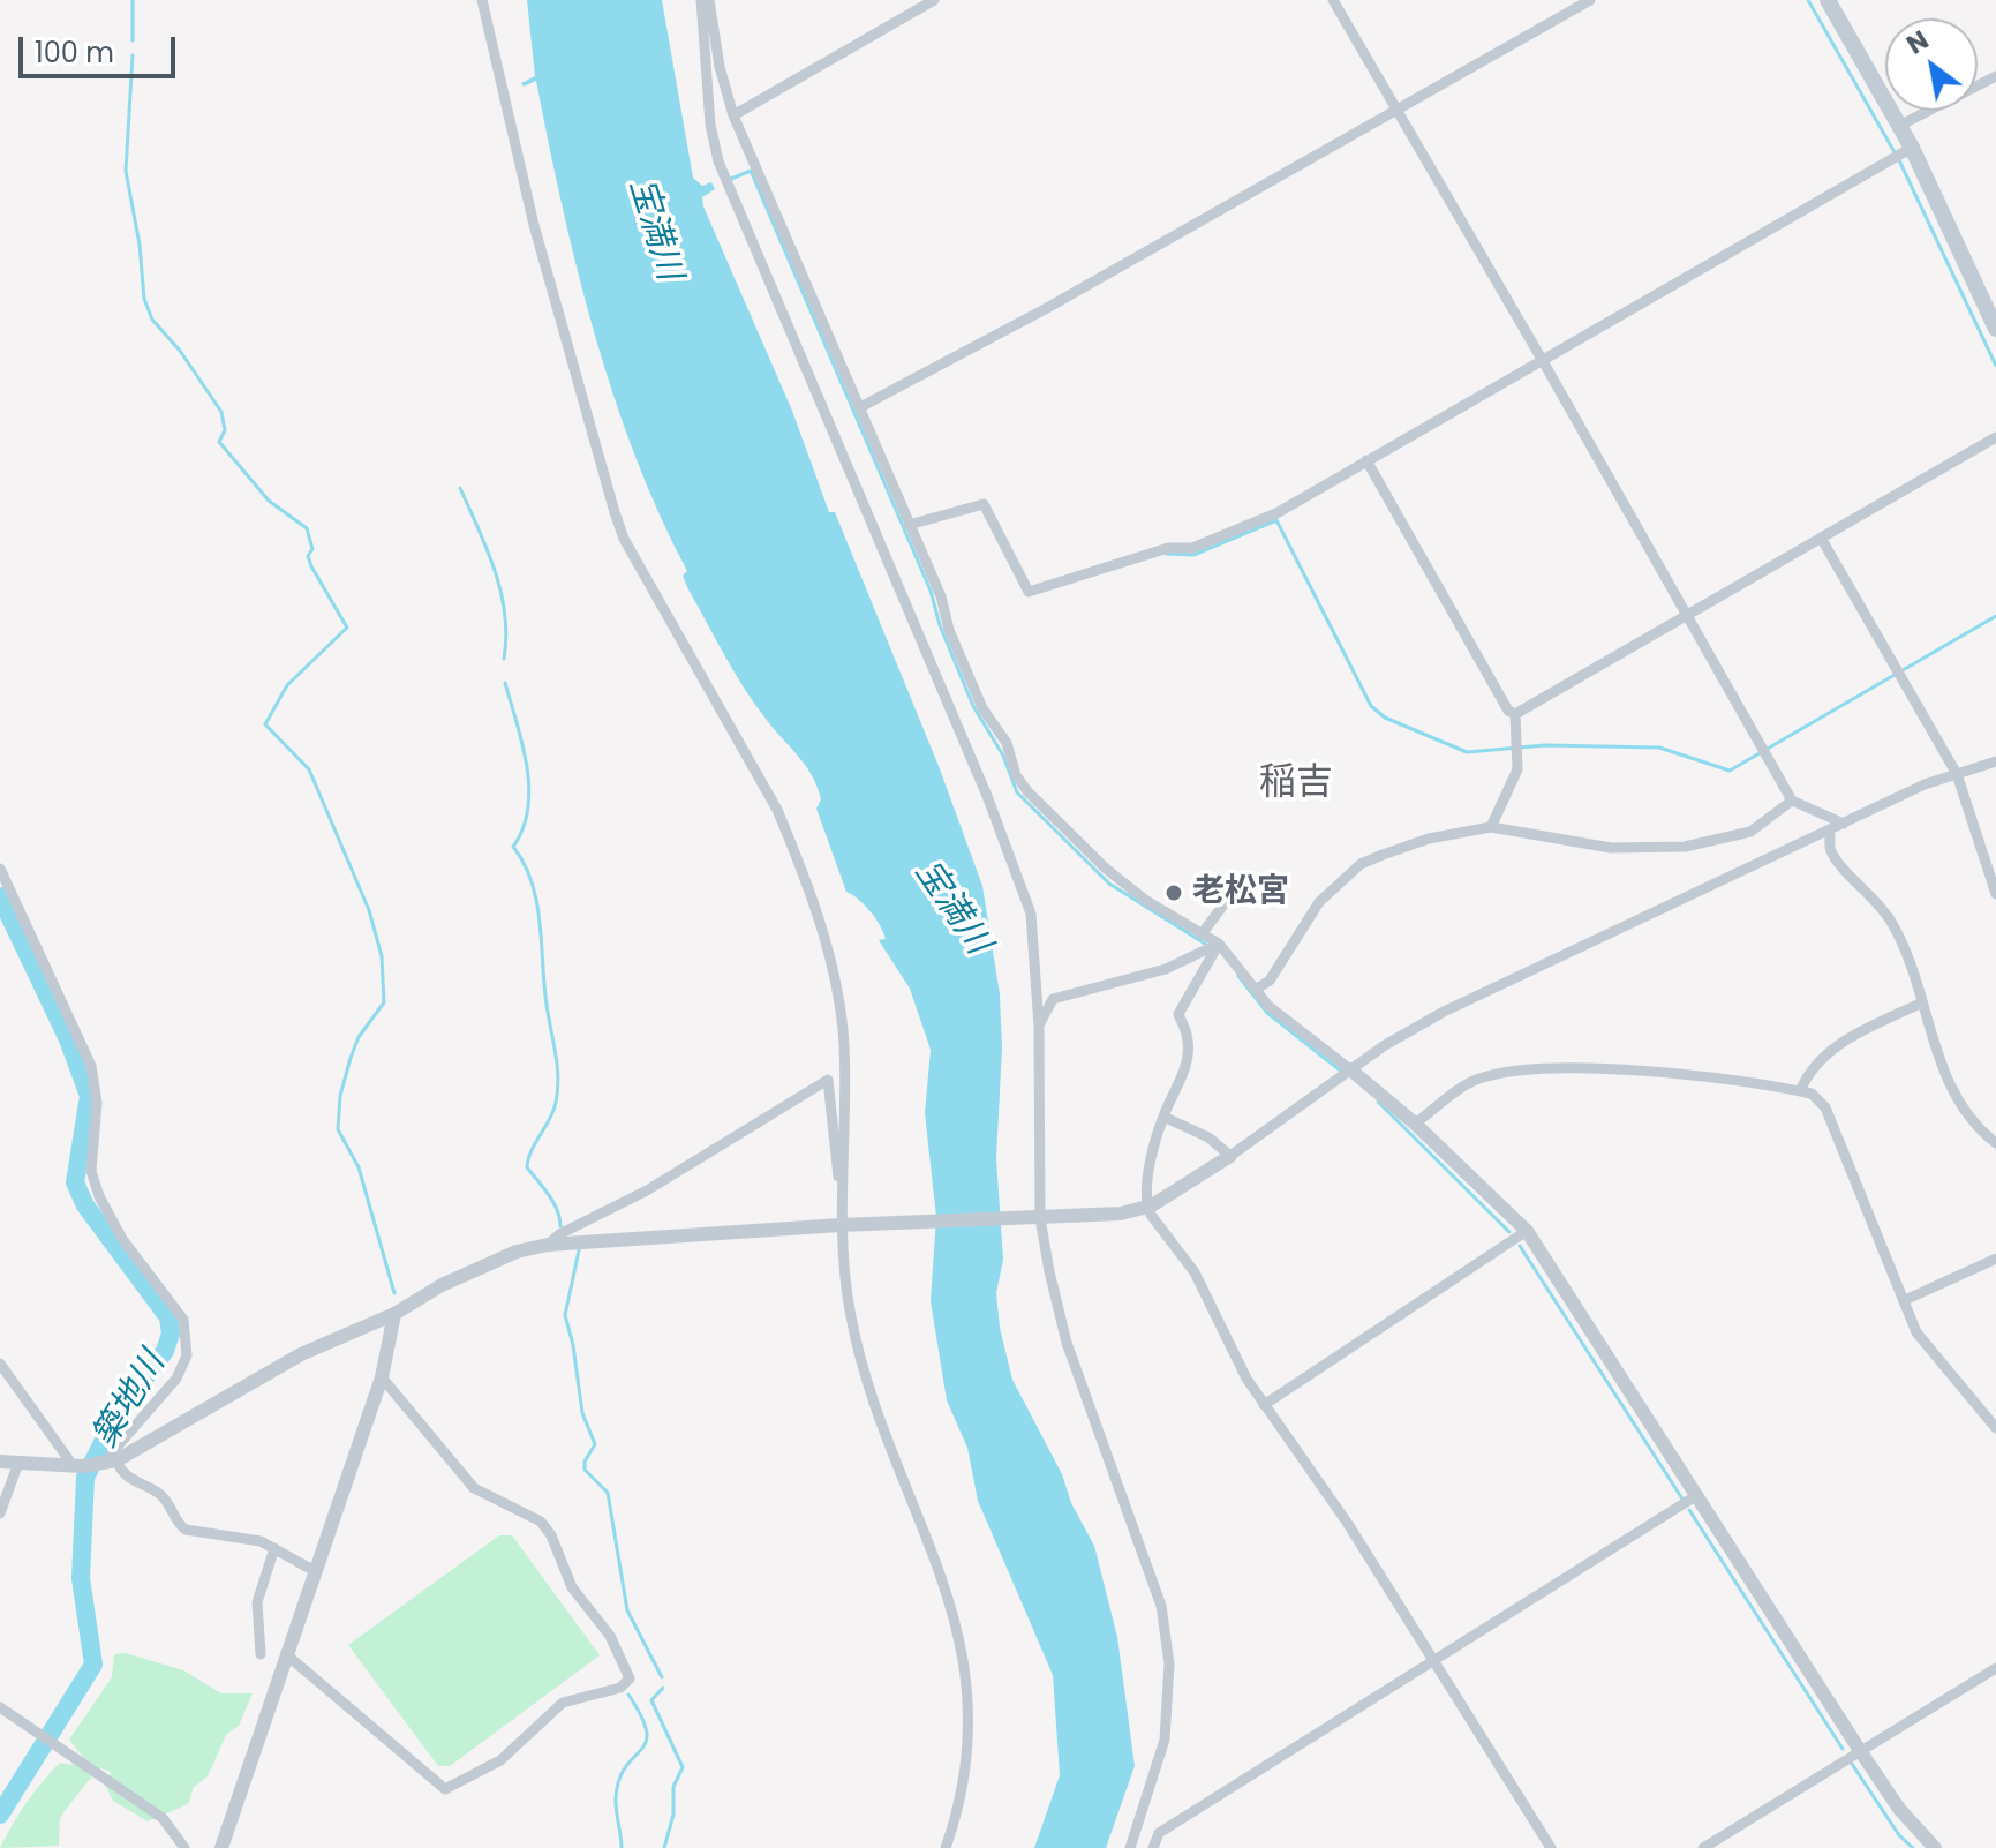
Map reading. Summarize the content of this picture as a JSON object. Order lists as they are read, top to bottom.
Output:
{
  "districts": ["稲吉"],
  "water": ["宝満川", "築地川"],
  "places": ["老松宮"],
  "scale_bar": "100 m",
  "north": "top left"
}
